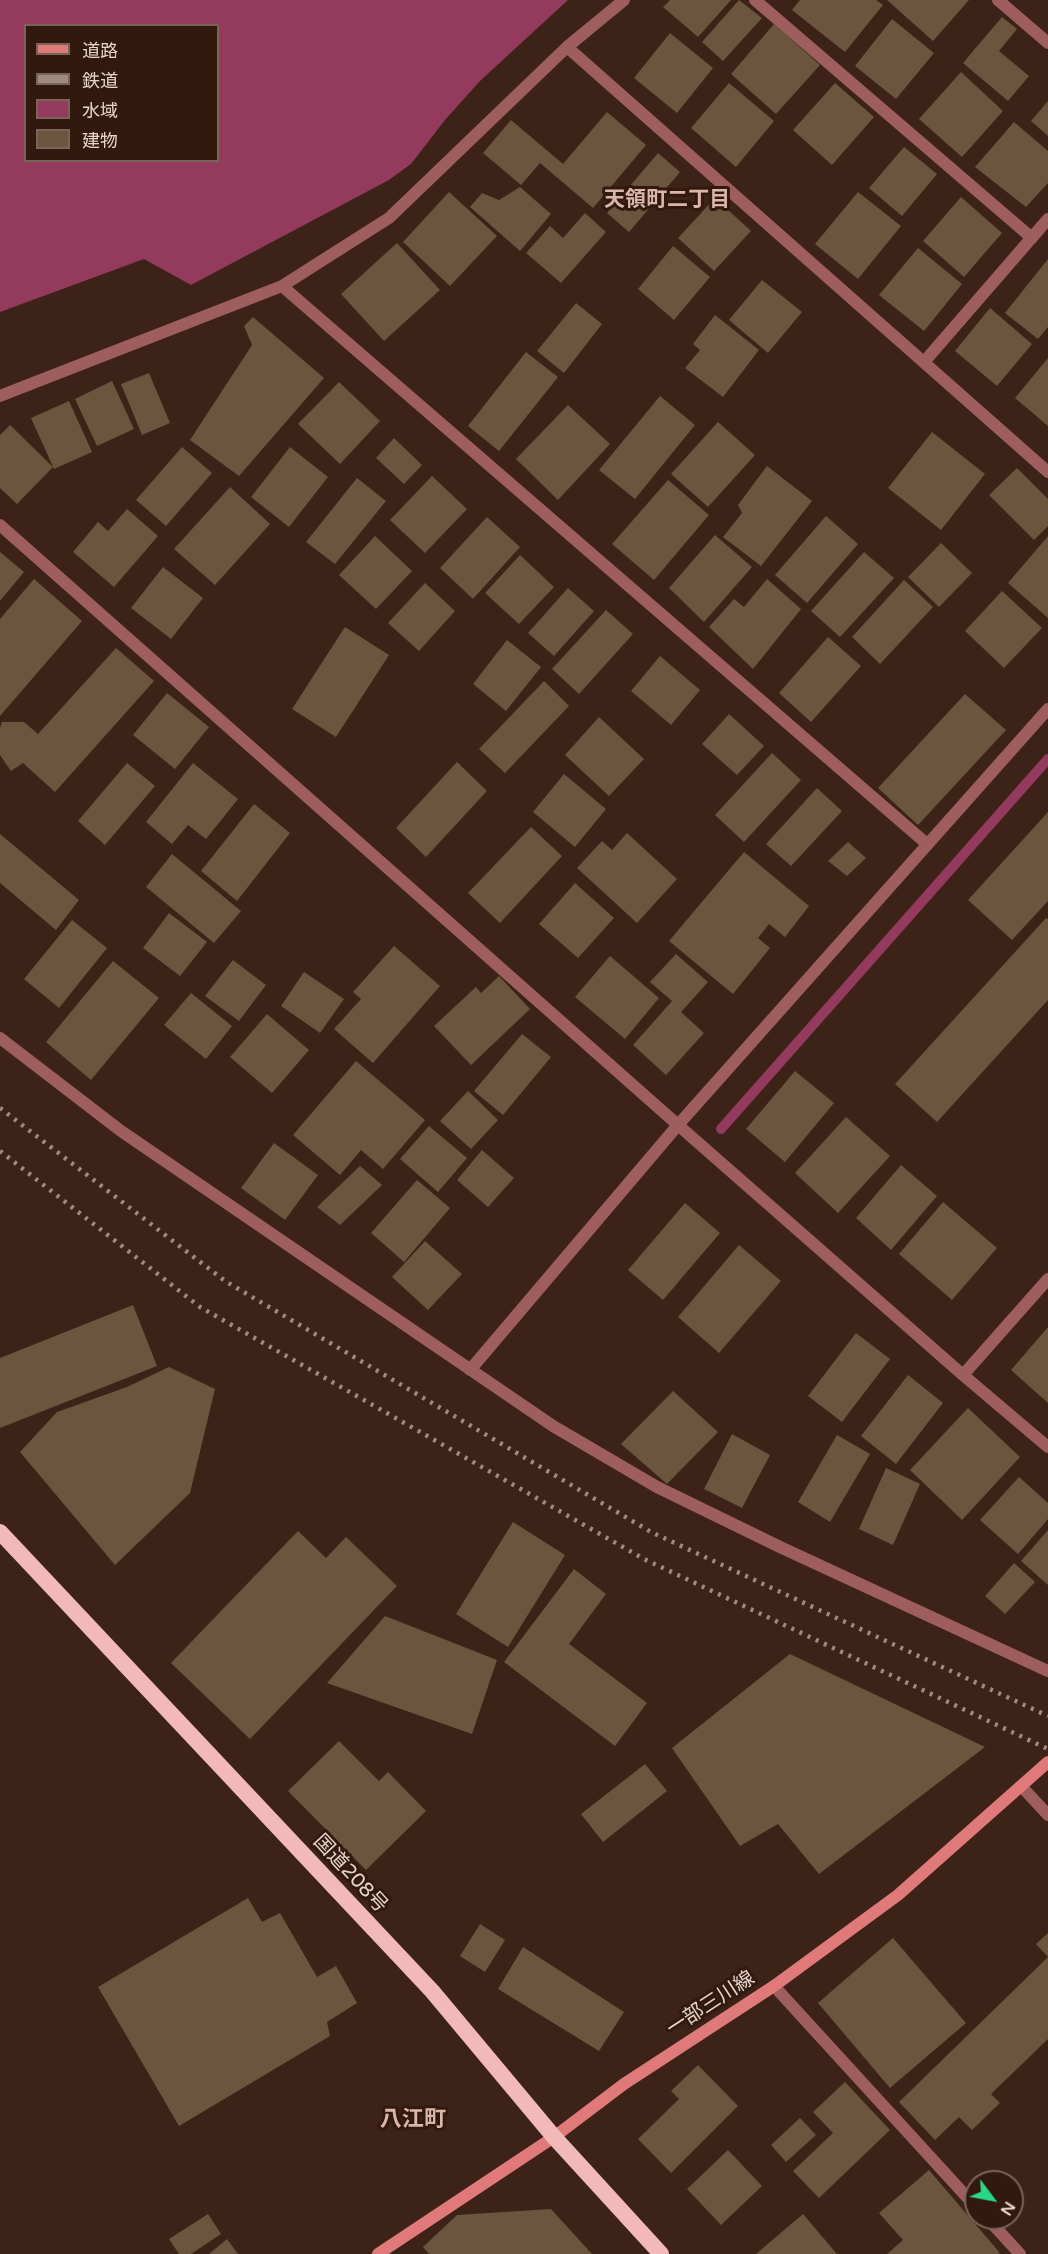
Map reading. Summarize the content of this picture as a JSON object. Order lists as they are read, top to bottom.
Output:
{
  "streets": {
    "highway": ["国道208号"],
    "main road": ["一部三川線"]
  },
  "crossings": [
    ["国道208号", "一部三川線"]
  ],
  "districts": ["天領町二丁目", "八江町"],
  "legend": [
    "道路",
    "鉄道",
    "水域",
    "建物"
  ],
  "north": "bottom right"
}
